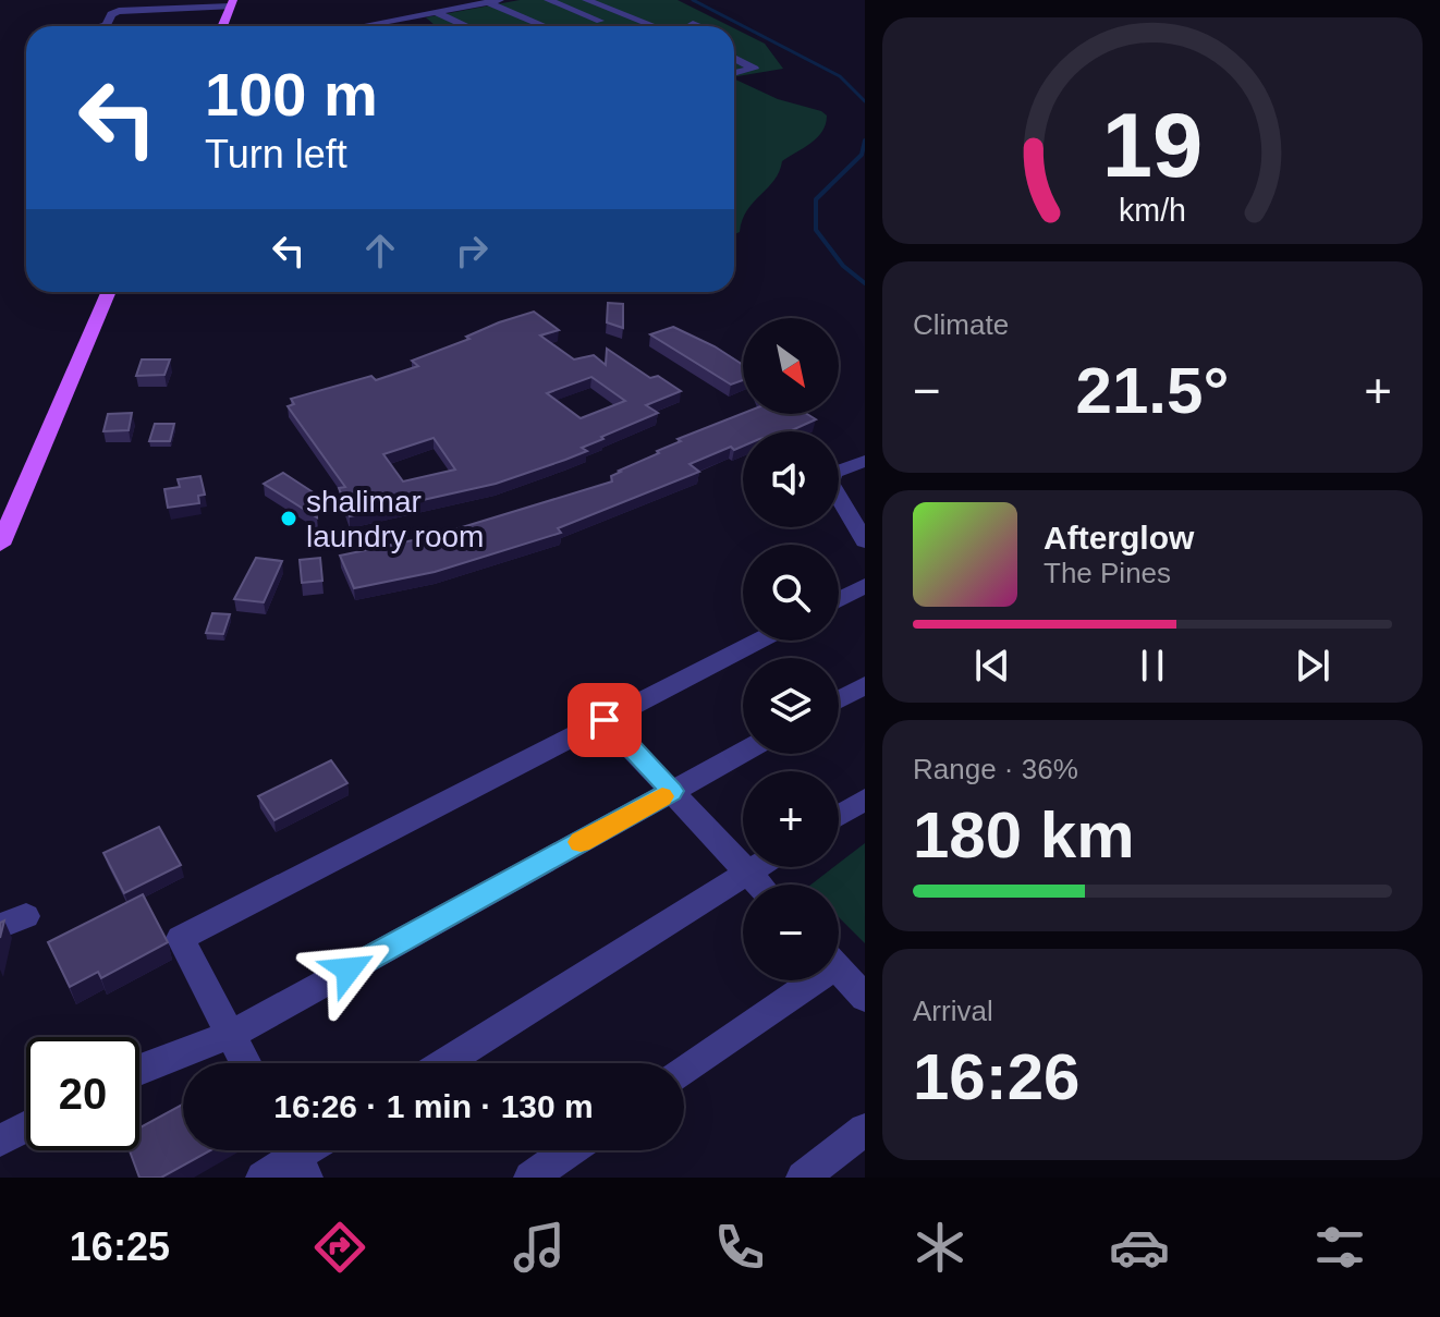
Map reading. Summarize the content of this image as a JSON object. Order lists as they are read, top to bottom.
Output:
{
  "places": ["shalimar laundry room"],
  "north": "bottom right",
  "page": {
    "turn": ["100 m", "Turn left"],
    "tile": [
      "Climate",
      ["Range · 36%", "180 km"],
      ["Arrival", "16:26"]
    ],
    "map_buttons": ["+", "−"],
    "heat": ["−", "21.5°", "+"],
    "song": ["Afterglow", "The Pines"],
    "limit": "20",
    "trip": "16:26 · 1 min · 130 m",
    "tabs": "16:25",
    "gauge": ["19", "km/h"]
  }
}
